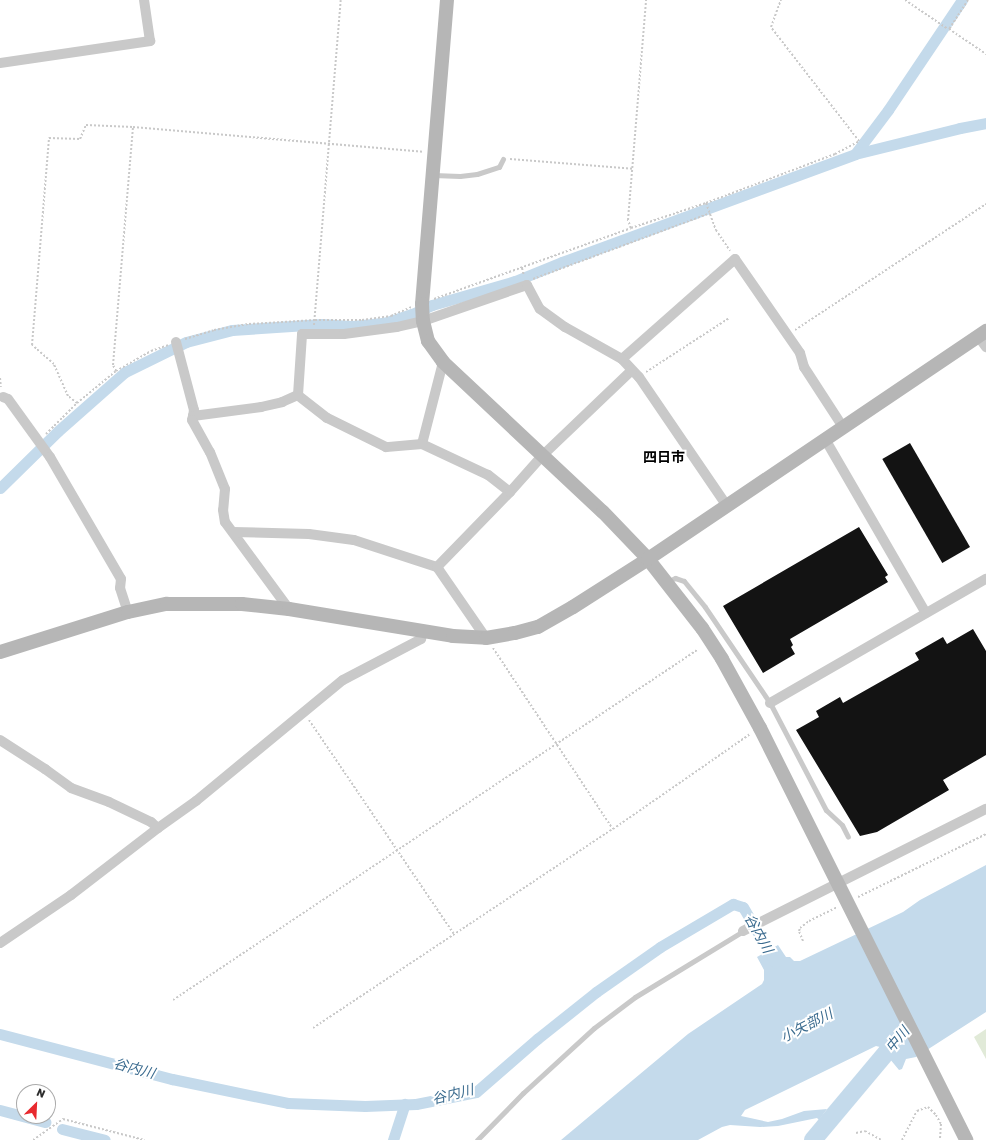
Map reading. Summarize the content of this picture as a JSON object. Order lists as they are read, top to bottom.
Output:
{
  "districts": ["四日市"],
  "water": ["谷内川", "小矢部川", "中川"],
  "north": "top right"
}
